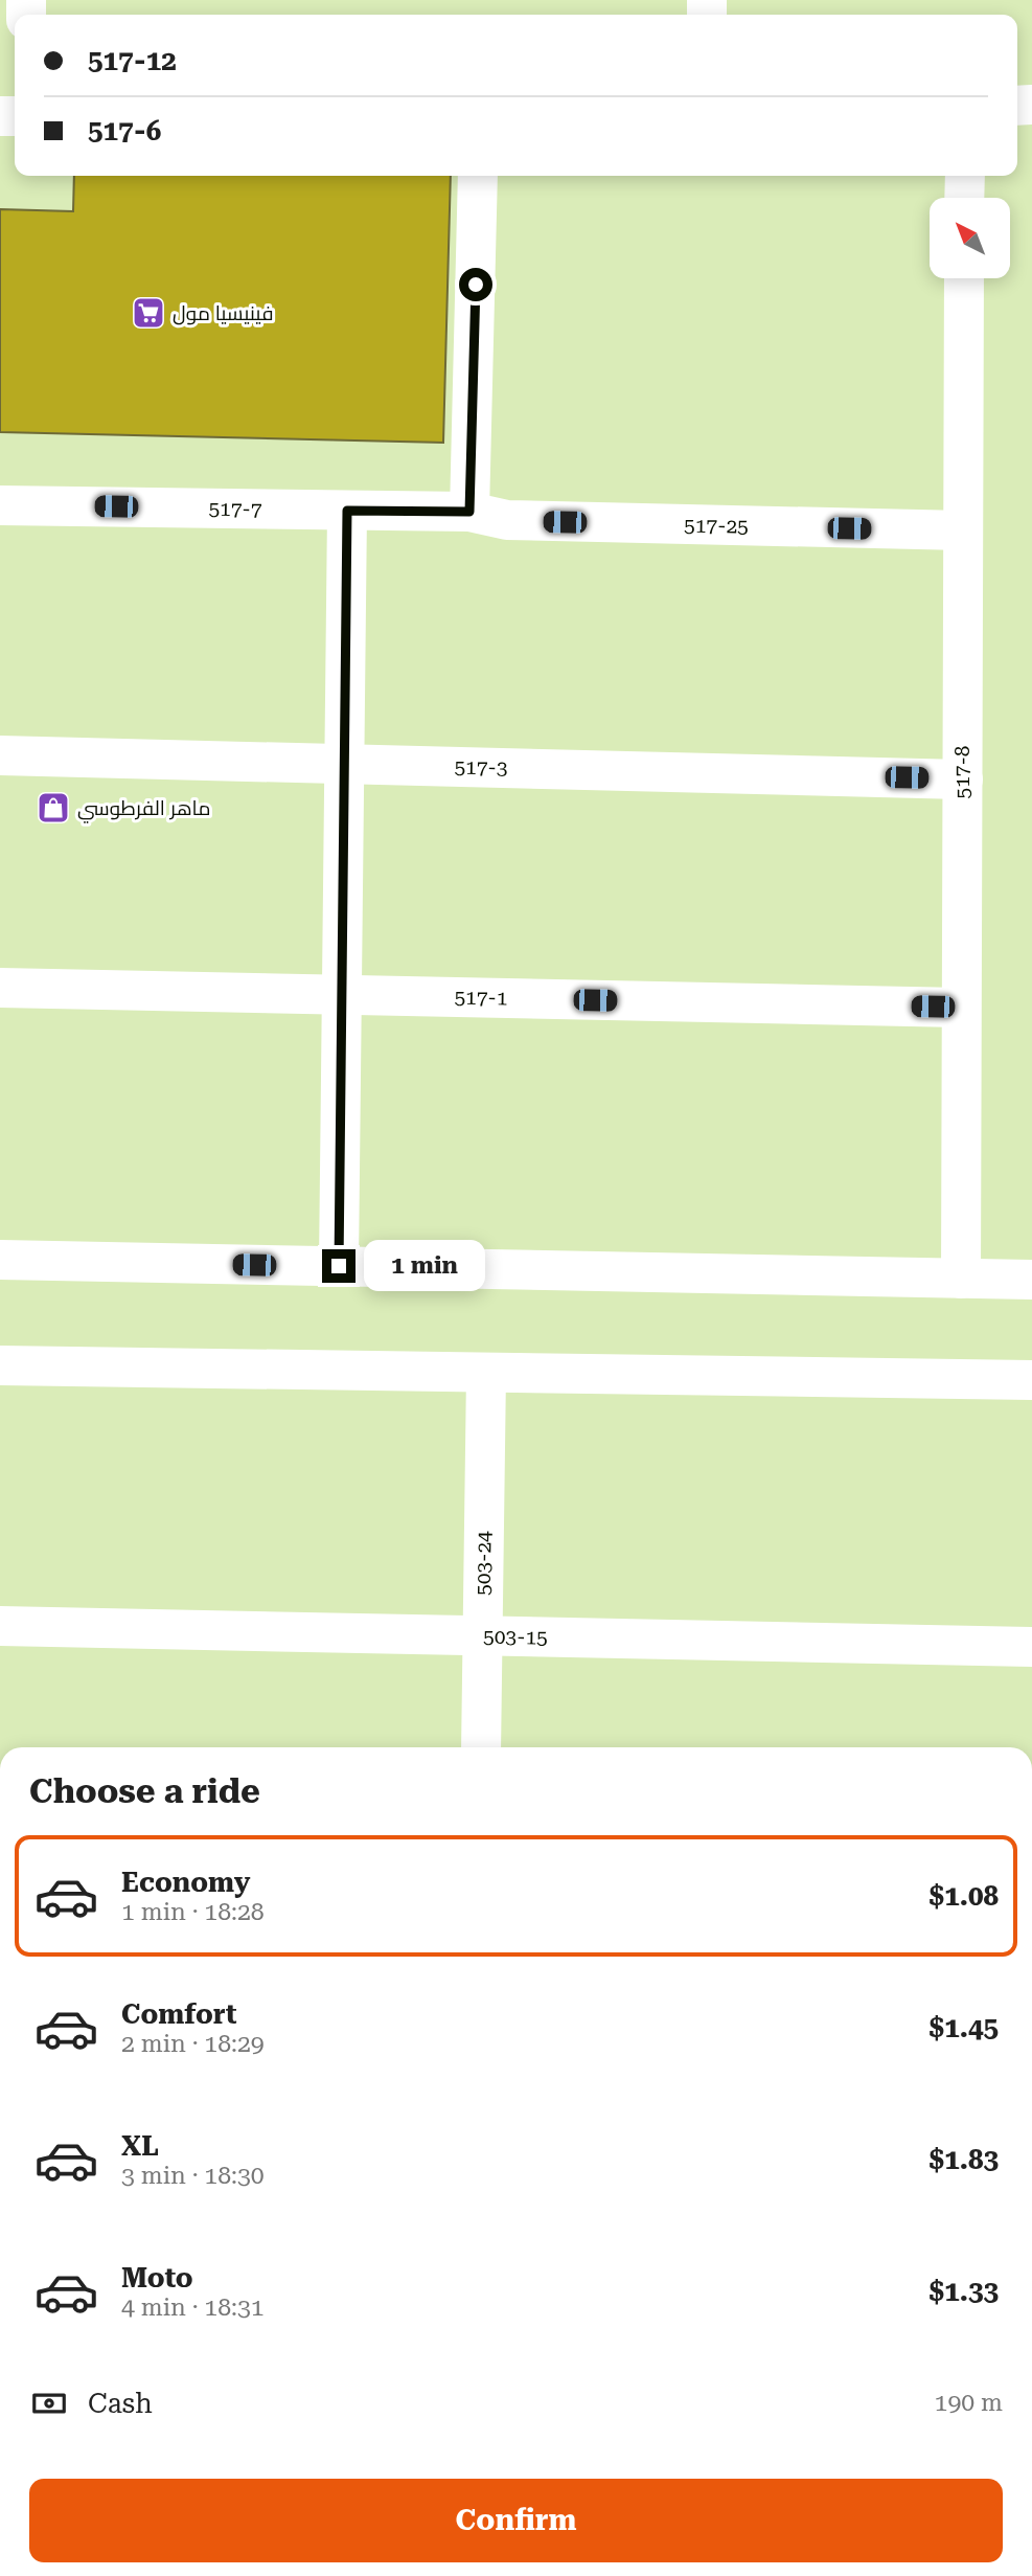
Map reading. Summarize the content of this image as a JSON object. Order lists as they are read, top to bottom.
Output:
{
  "streets": {
    "street": [
      "517-7",
      "517-25",
      "517-3",
      "517-8",
      "517-1",
      "503-24",
      "503-15"
    ]
  },
  "crossings": [
    ["517-7", "517-25"],
    ["517-25", "517-8"],
    ["517-3", "517-8"],
    ["517-8", "517-1"],
    ["503-24", "503-15"]
  ],
  "places": {
    "supermarket": ["فينيسيا مول"],
    "shop": ["ماهر الفرطوسي"]
  },
  "north": "top left",
  "page": {
    "banner": ["517-12", "517-6"],
    "bubble": "1 min",
    "heading": "Choose a ride",
    "list": [
      {
        "name": "Economy",
        "note": "1 min · 18:28",
        "value": "$1.08"
      },
      {
        "name": "Comfort",
        "note": "2 min · 18:29",
        "value": "$1.45"
      },
      {
        "name": "XL",
        "note": "3 min · 18:30",
        "value": "$1.83"
      },
      {
        "name": "Moto",
        "note": "4 min · 18:31",
        "value": "$1.33"
      }
    ],
    "pay": ["Cash", "190 m"],
    "buttons": "Confirm"
  }
}
